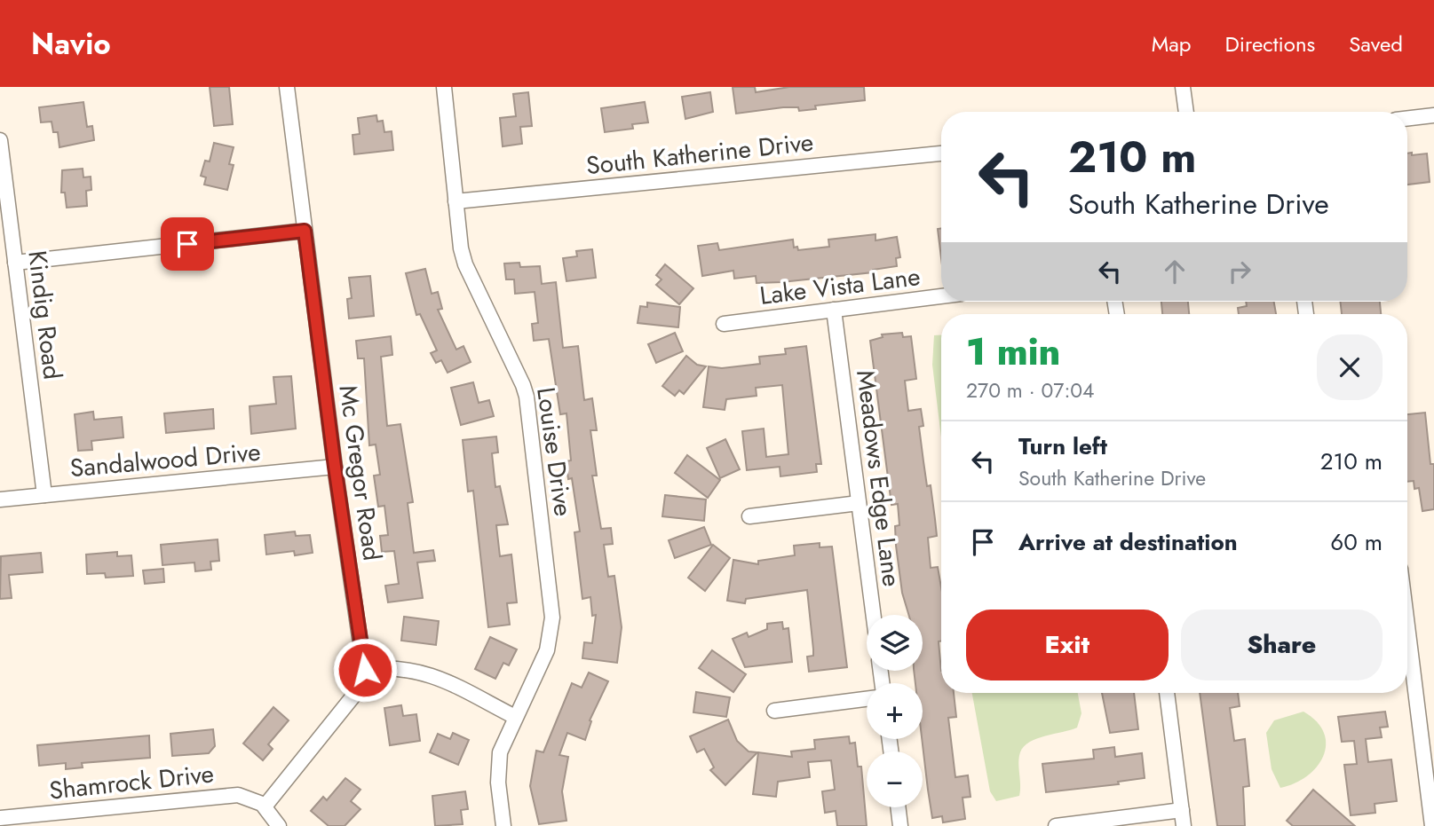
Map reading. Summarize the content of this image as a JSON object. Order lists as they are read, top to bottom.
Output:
{
  "streets": {
    "street": [
      "South Katherine Drive",
      "Lake Vista Lane",
      "Kindig Road",
      "Louise Drive",
      "Sandalwood Drive",
      "Mc Gregor Road",
      "Meadows Edge Lane",
      "Shamrock Drive"
    ]
  },
  "crossings": [
    ["South Katherine Drive", "Louise Drive"],
    ["Lake Vista Lane", "Meadows Edge Lane"],
    ["Kindig Road", "Sandalwood Drive"],
    ["Sandalwood Drive", "Mc Gregor Road"]
  ],
  "page": {
    "header": "Navio",
    "nav": ["Map", "Directions", "Saved"],
    "turn": ["210 m", "South Katherine Drive"],
    "heading": ["1 min", "270 m · 07:04"],
    "list": [
      {
        "name": "Turn left",
        "note": "South Katherine Drive",
        "value": "210 m"
      },
      {
        "name": "Arrive at destination",
        "value": "60 m"
      }
    ],
    "buttons": ["Exit", "Share"],
    "map_buttons": ["+", "−"]
  }
}
